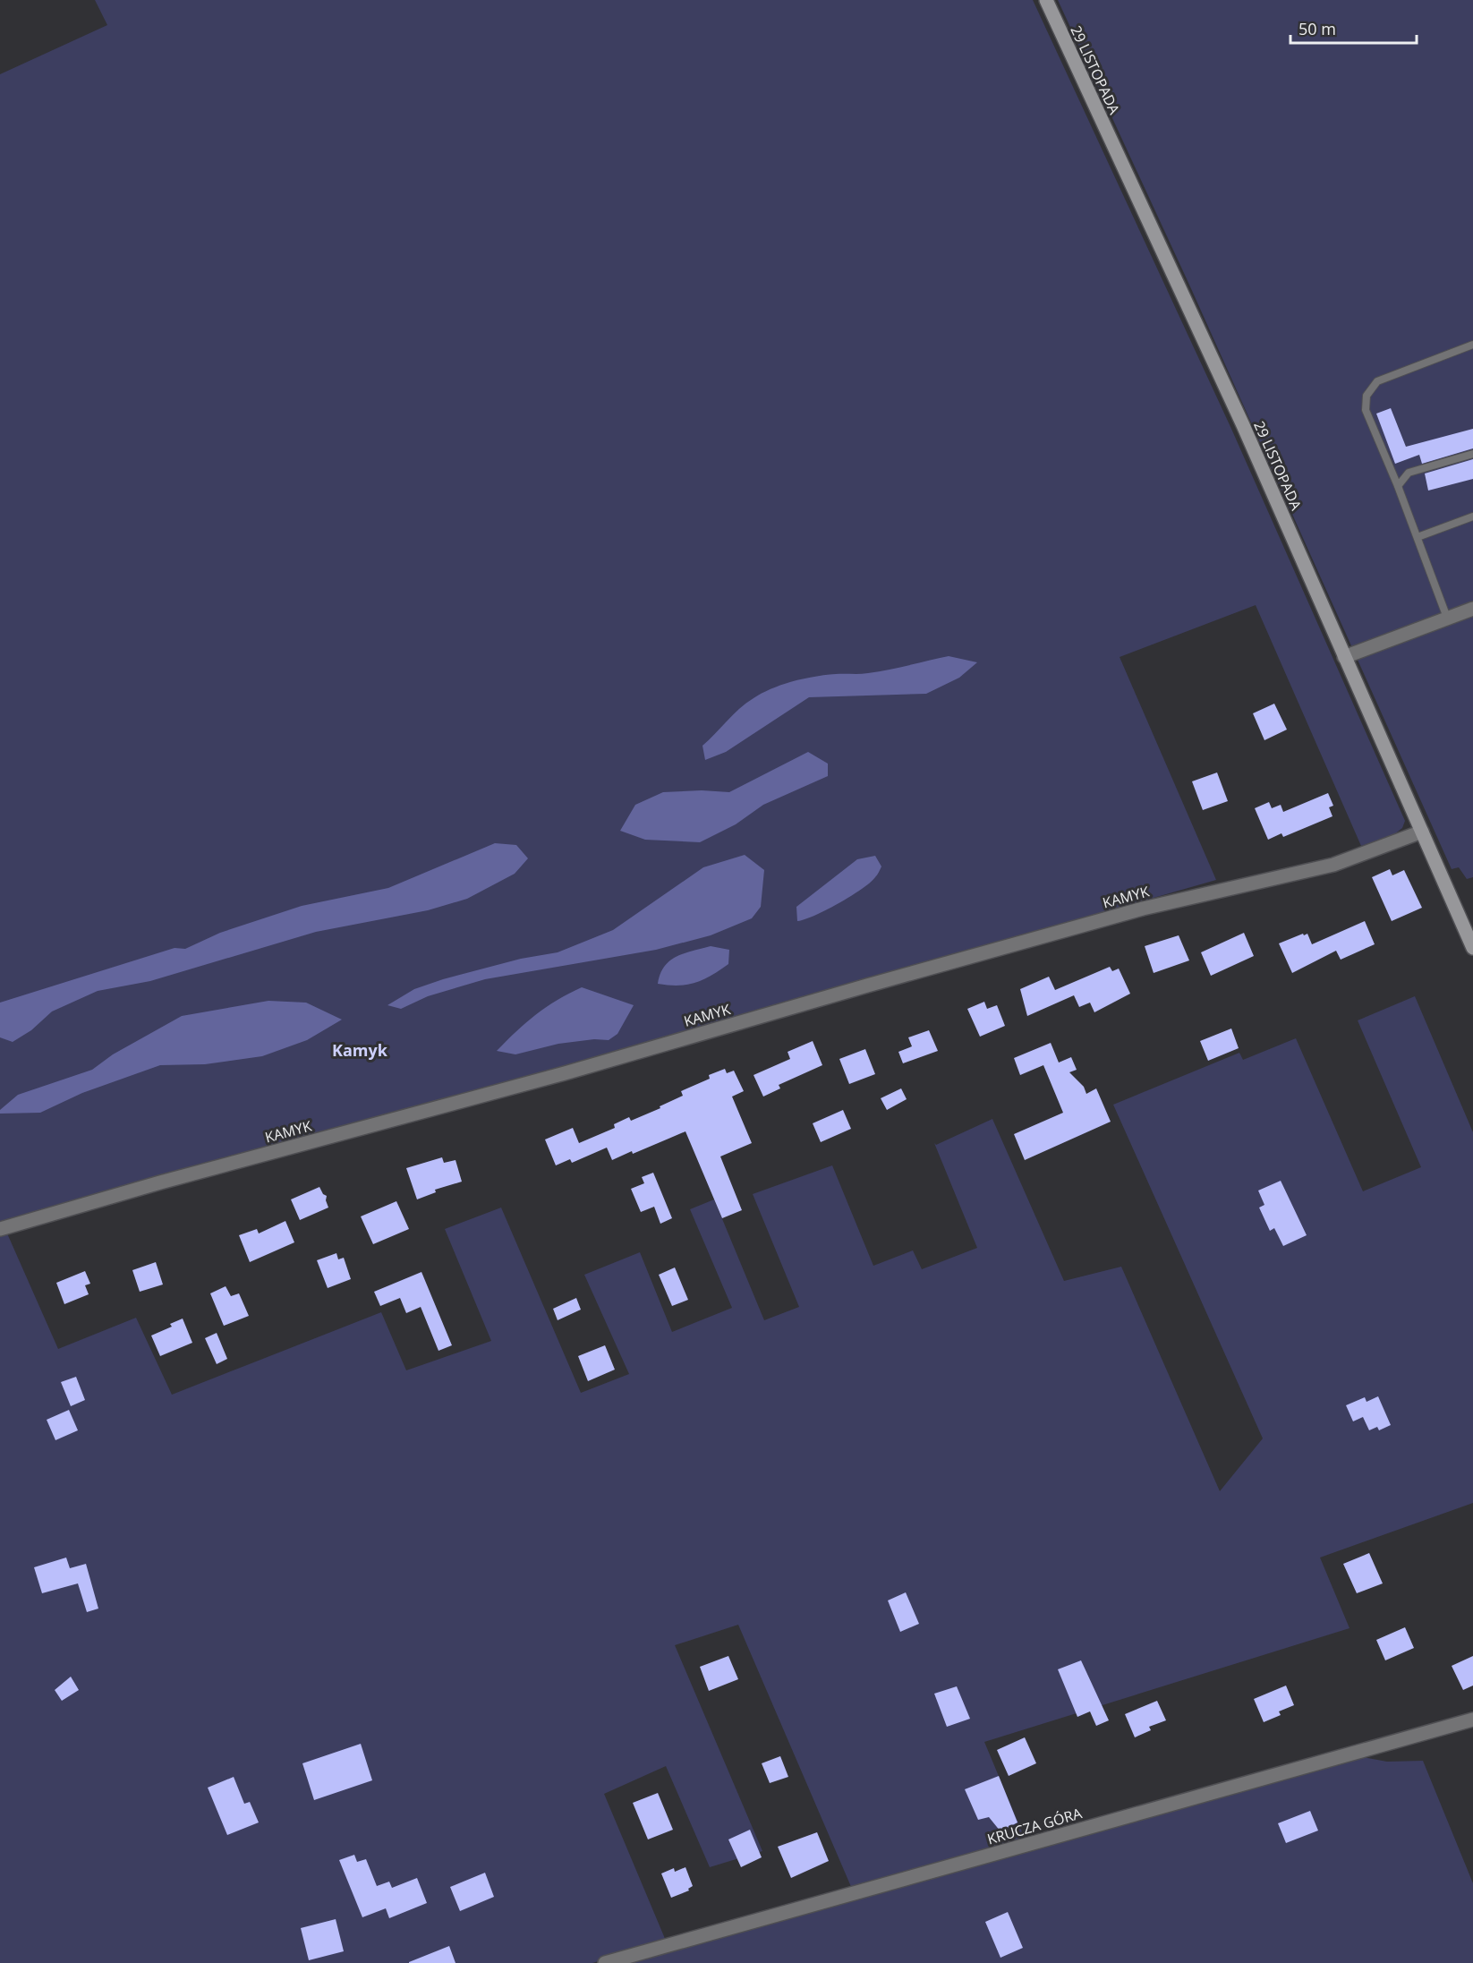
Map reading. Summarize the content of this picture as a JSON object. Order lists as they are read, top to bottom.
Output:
{
  "streets": {
    "street": ["29 LISTOPADA", "KAMYK", "KRUCZA GÓRA"]
  },
  "crossings": [
    ["29 LISTOPADA", "KAMYK"]
  ],
  "districts": ["Kamyk"],
  "scale_bar": "50 m"
}
